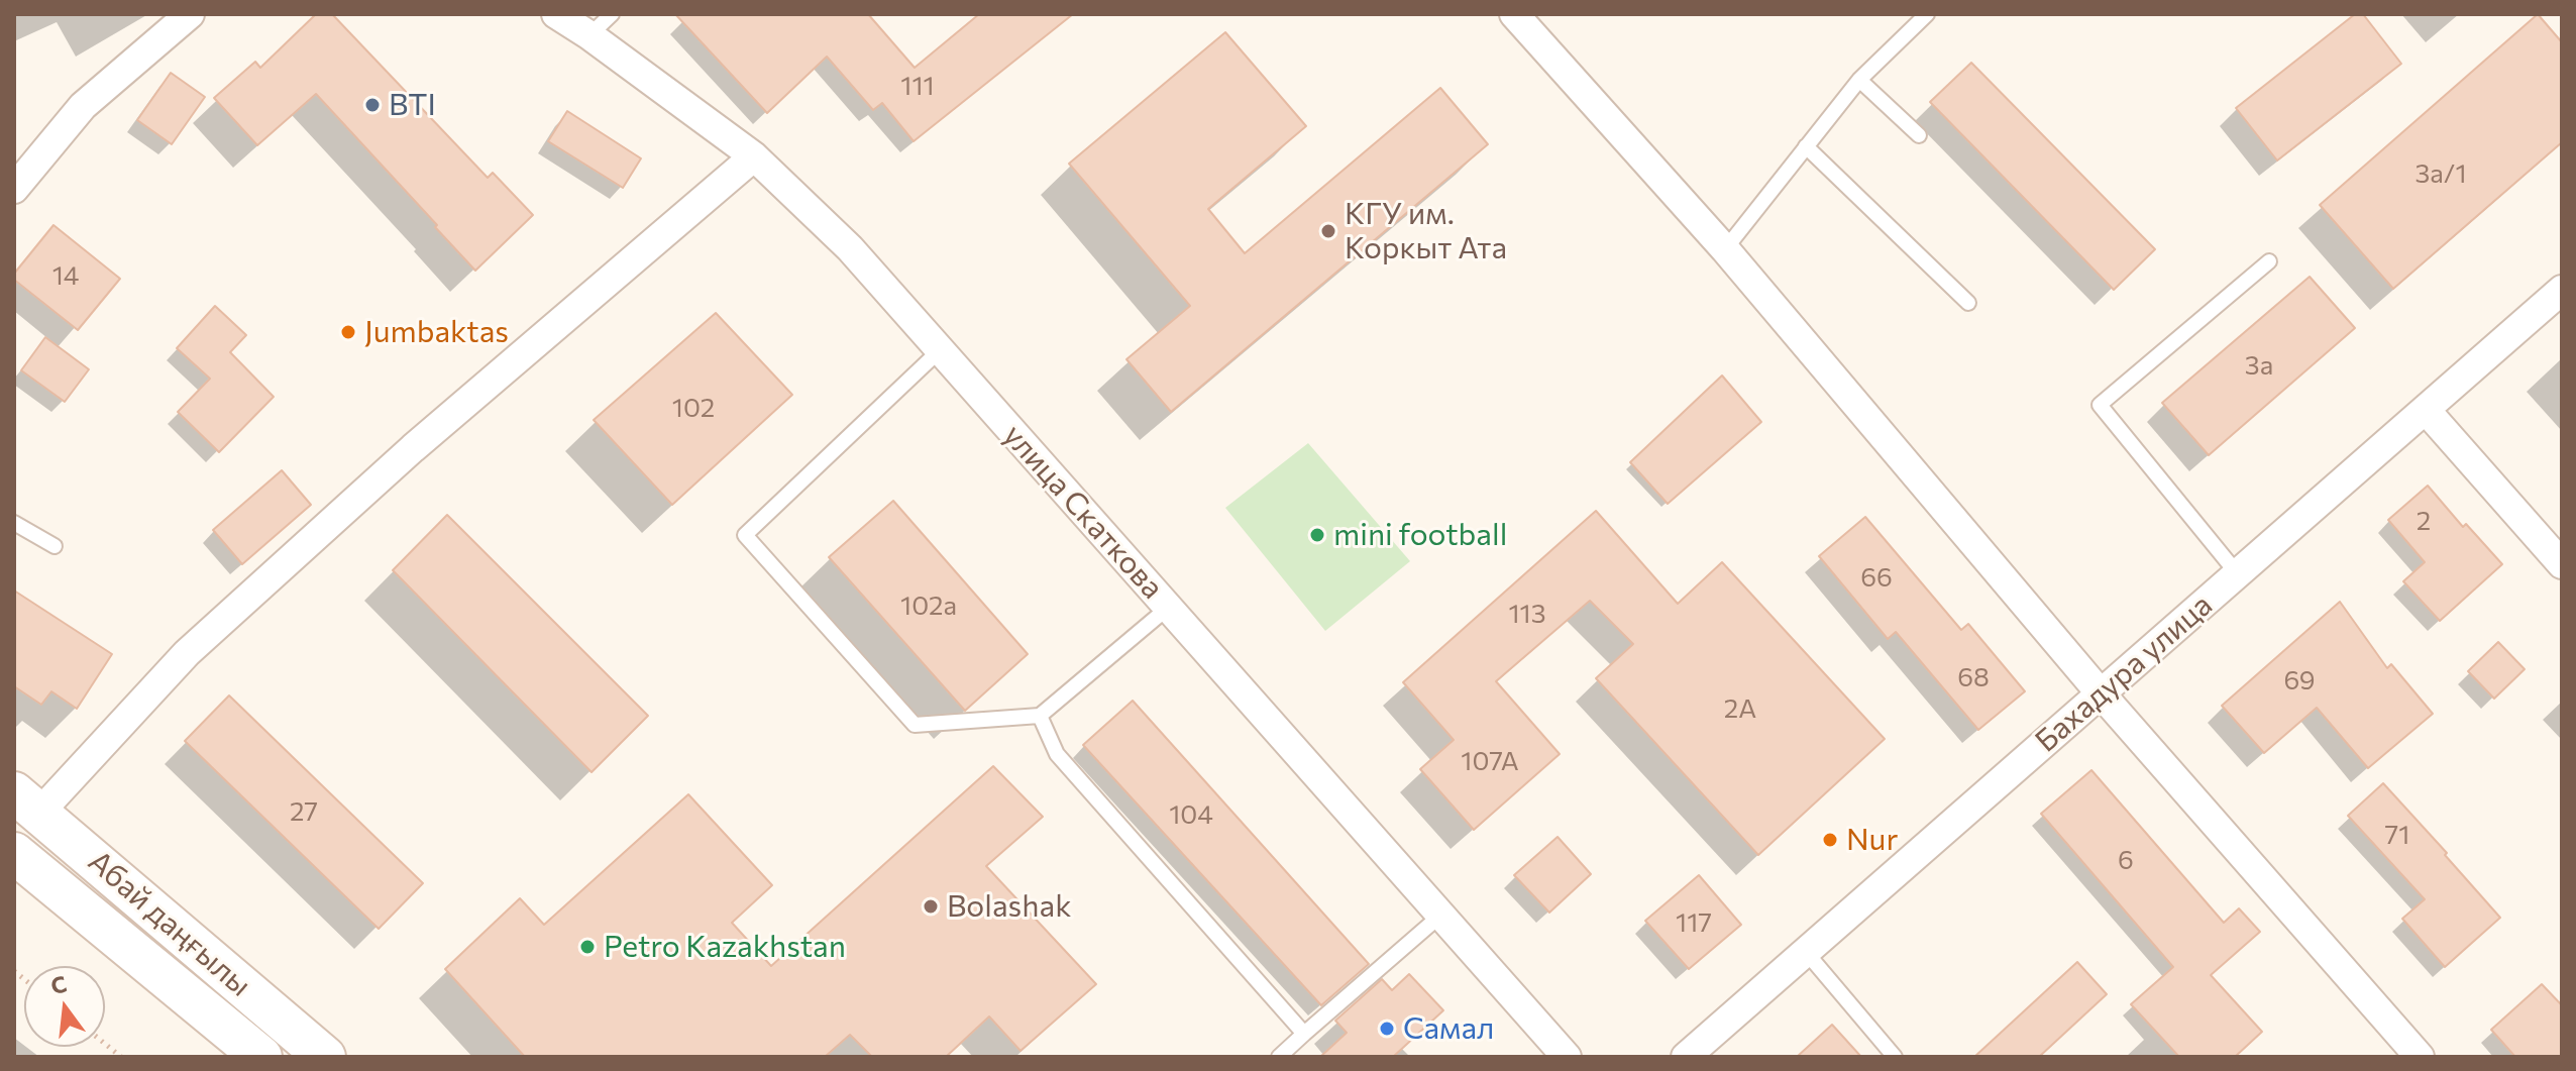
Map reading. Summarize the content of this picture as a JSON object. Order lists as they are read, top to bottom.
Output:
{
  "streets": {
    "main road": ["Абай даңғылы"],
    "street": ["улица Скаткова", "Бахадура улица"]
  },
  "places": [
    "BTI",
    "КГУ им. Коркыт Ата",
    "Jumbaktas",
    "mini football",
    "Nur",
    "Bolashak",
    "Petro Kazakhstan",
    "Самал"
  ],
  "house_numbers": [
    "111",
    "3а/1",
    "14",
    "3а",
    "102",
    "2",
    "66",
    "102а",
    "113",
    "68",
    "69",
    "2А",
    "107А",
    "27",
    "104",
    "71",
    "6",
    "117"
  ],
  "north": "top"
}
